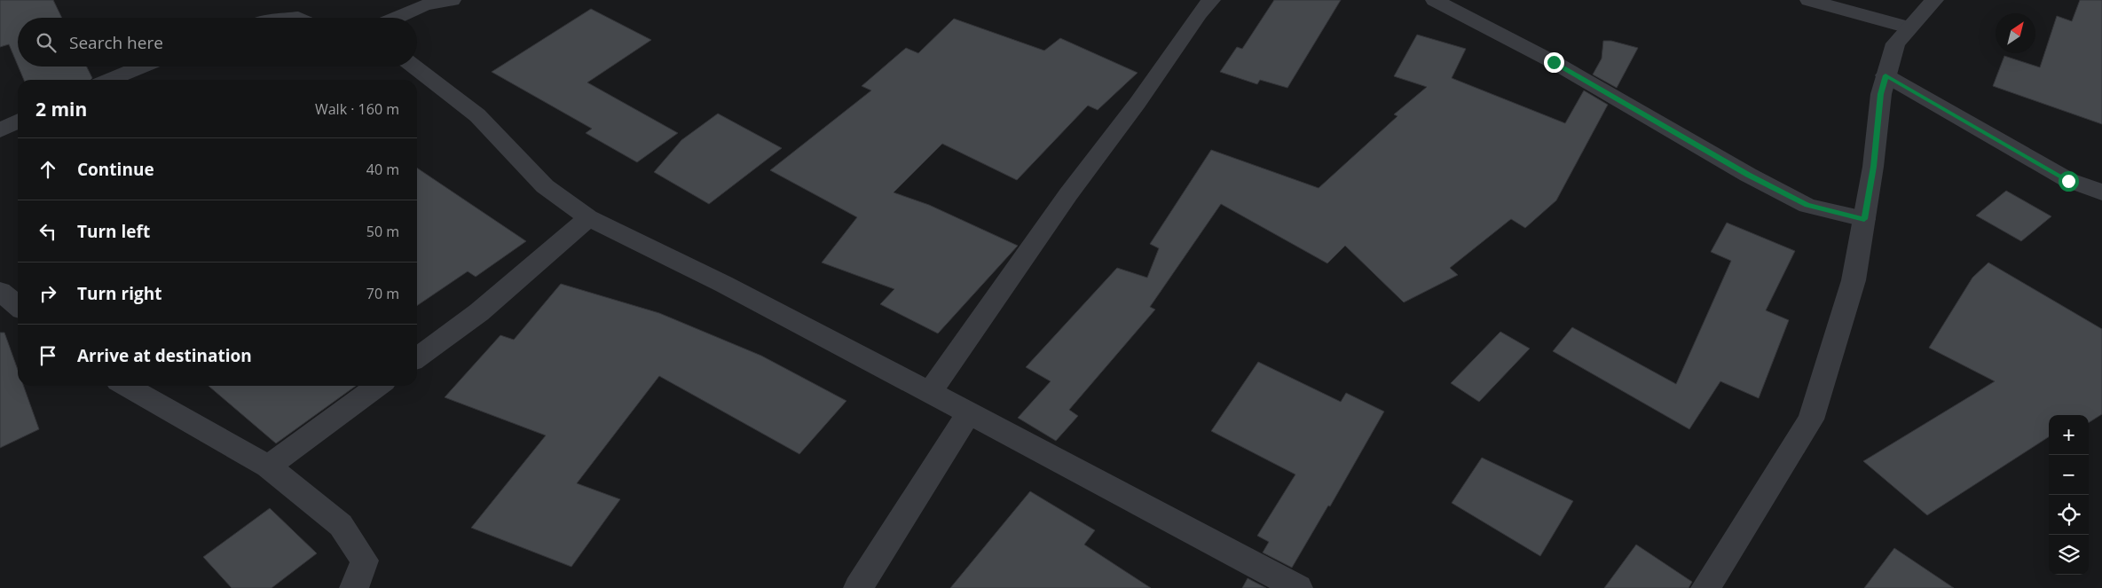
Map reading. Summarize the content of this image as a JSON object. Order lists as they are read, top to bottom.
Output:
{
  "north": "top right",
  "page": {
    "search": "Search here",
    "heading": ["2 min", "Walk · 160 m"],
    "list": [
      ["Continue", "40 m"],
      ["Turn left", "50 m"],
      ["Turn right", "70 m"],
      "Arrive at destination"
    ],
    "map_buttons": ["+", "−"]
  }
}
